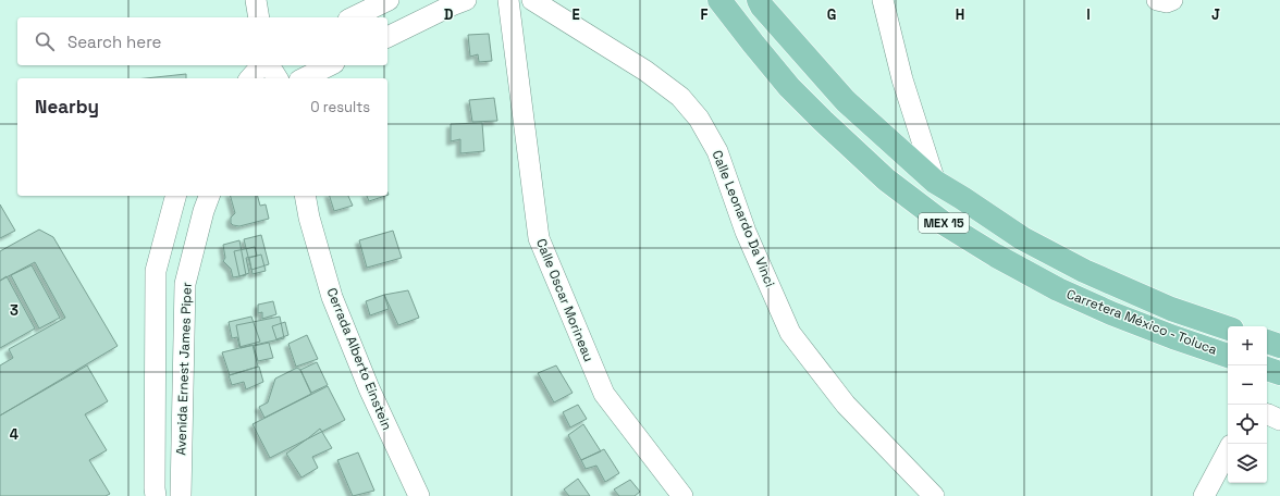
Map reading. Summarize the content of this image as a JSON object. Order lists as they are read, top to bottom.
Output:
{
  "streets": {
    "main road": ["MEX 15", "Carretera México - Toluca"],
    "street": [
      "Calle Leonardo Da Vinci",
      "Calle Oscar Morineau",
      "Cerrada Alberto Einstein",
      "Avenida Ernest James Piper"
    ]
  },
  "page": {
    "search": "Search here",
    "heading": ["Nearby", "0 results"],
    "map_buttons": ["+", "−"]
  },
  "grid": {
    "columns": [
      "D",
      "E",
      "F",
      "G",
      "H",
      "I",
      "J"
    ],
    "rows": ["3", "4"]
  }
}
